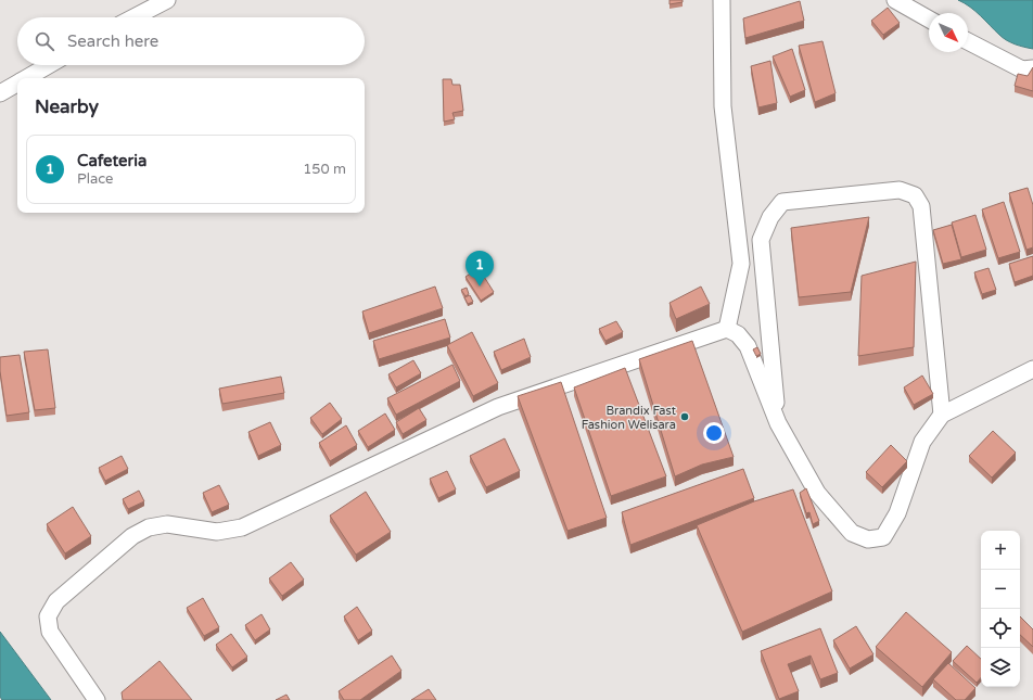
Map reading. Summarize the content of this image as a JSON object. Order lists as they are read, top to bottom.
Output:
{
  "places": ["Brandix Fast Fashion Welisara"],
  "north": "bottom right",
  "page": {
    "search": "Search here",
    "heading": "Nearby",
    "list": [
      {
        "mark": "1",
        "name": "Cafeteria",
        "note": "Place",
        "value": "150 m"
      }
    ],
    "pins": "1",
    "map_buttons": ["+", "−"]
  }
}
